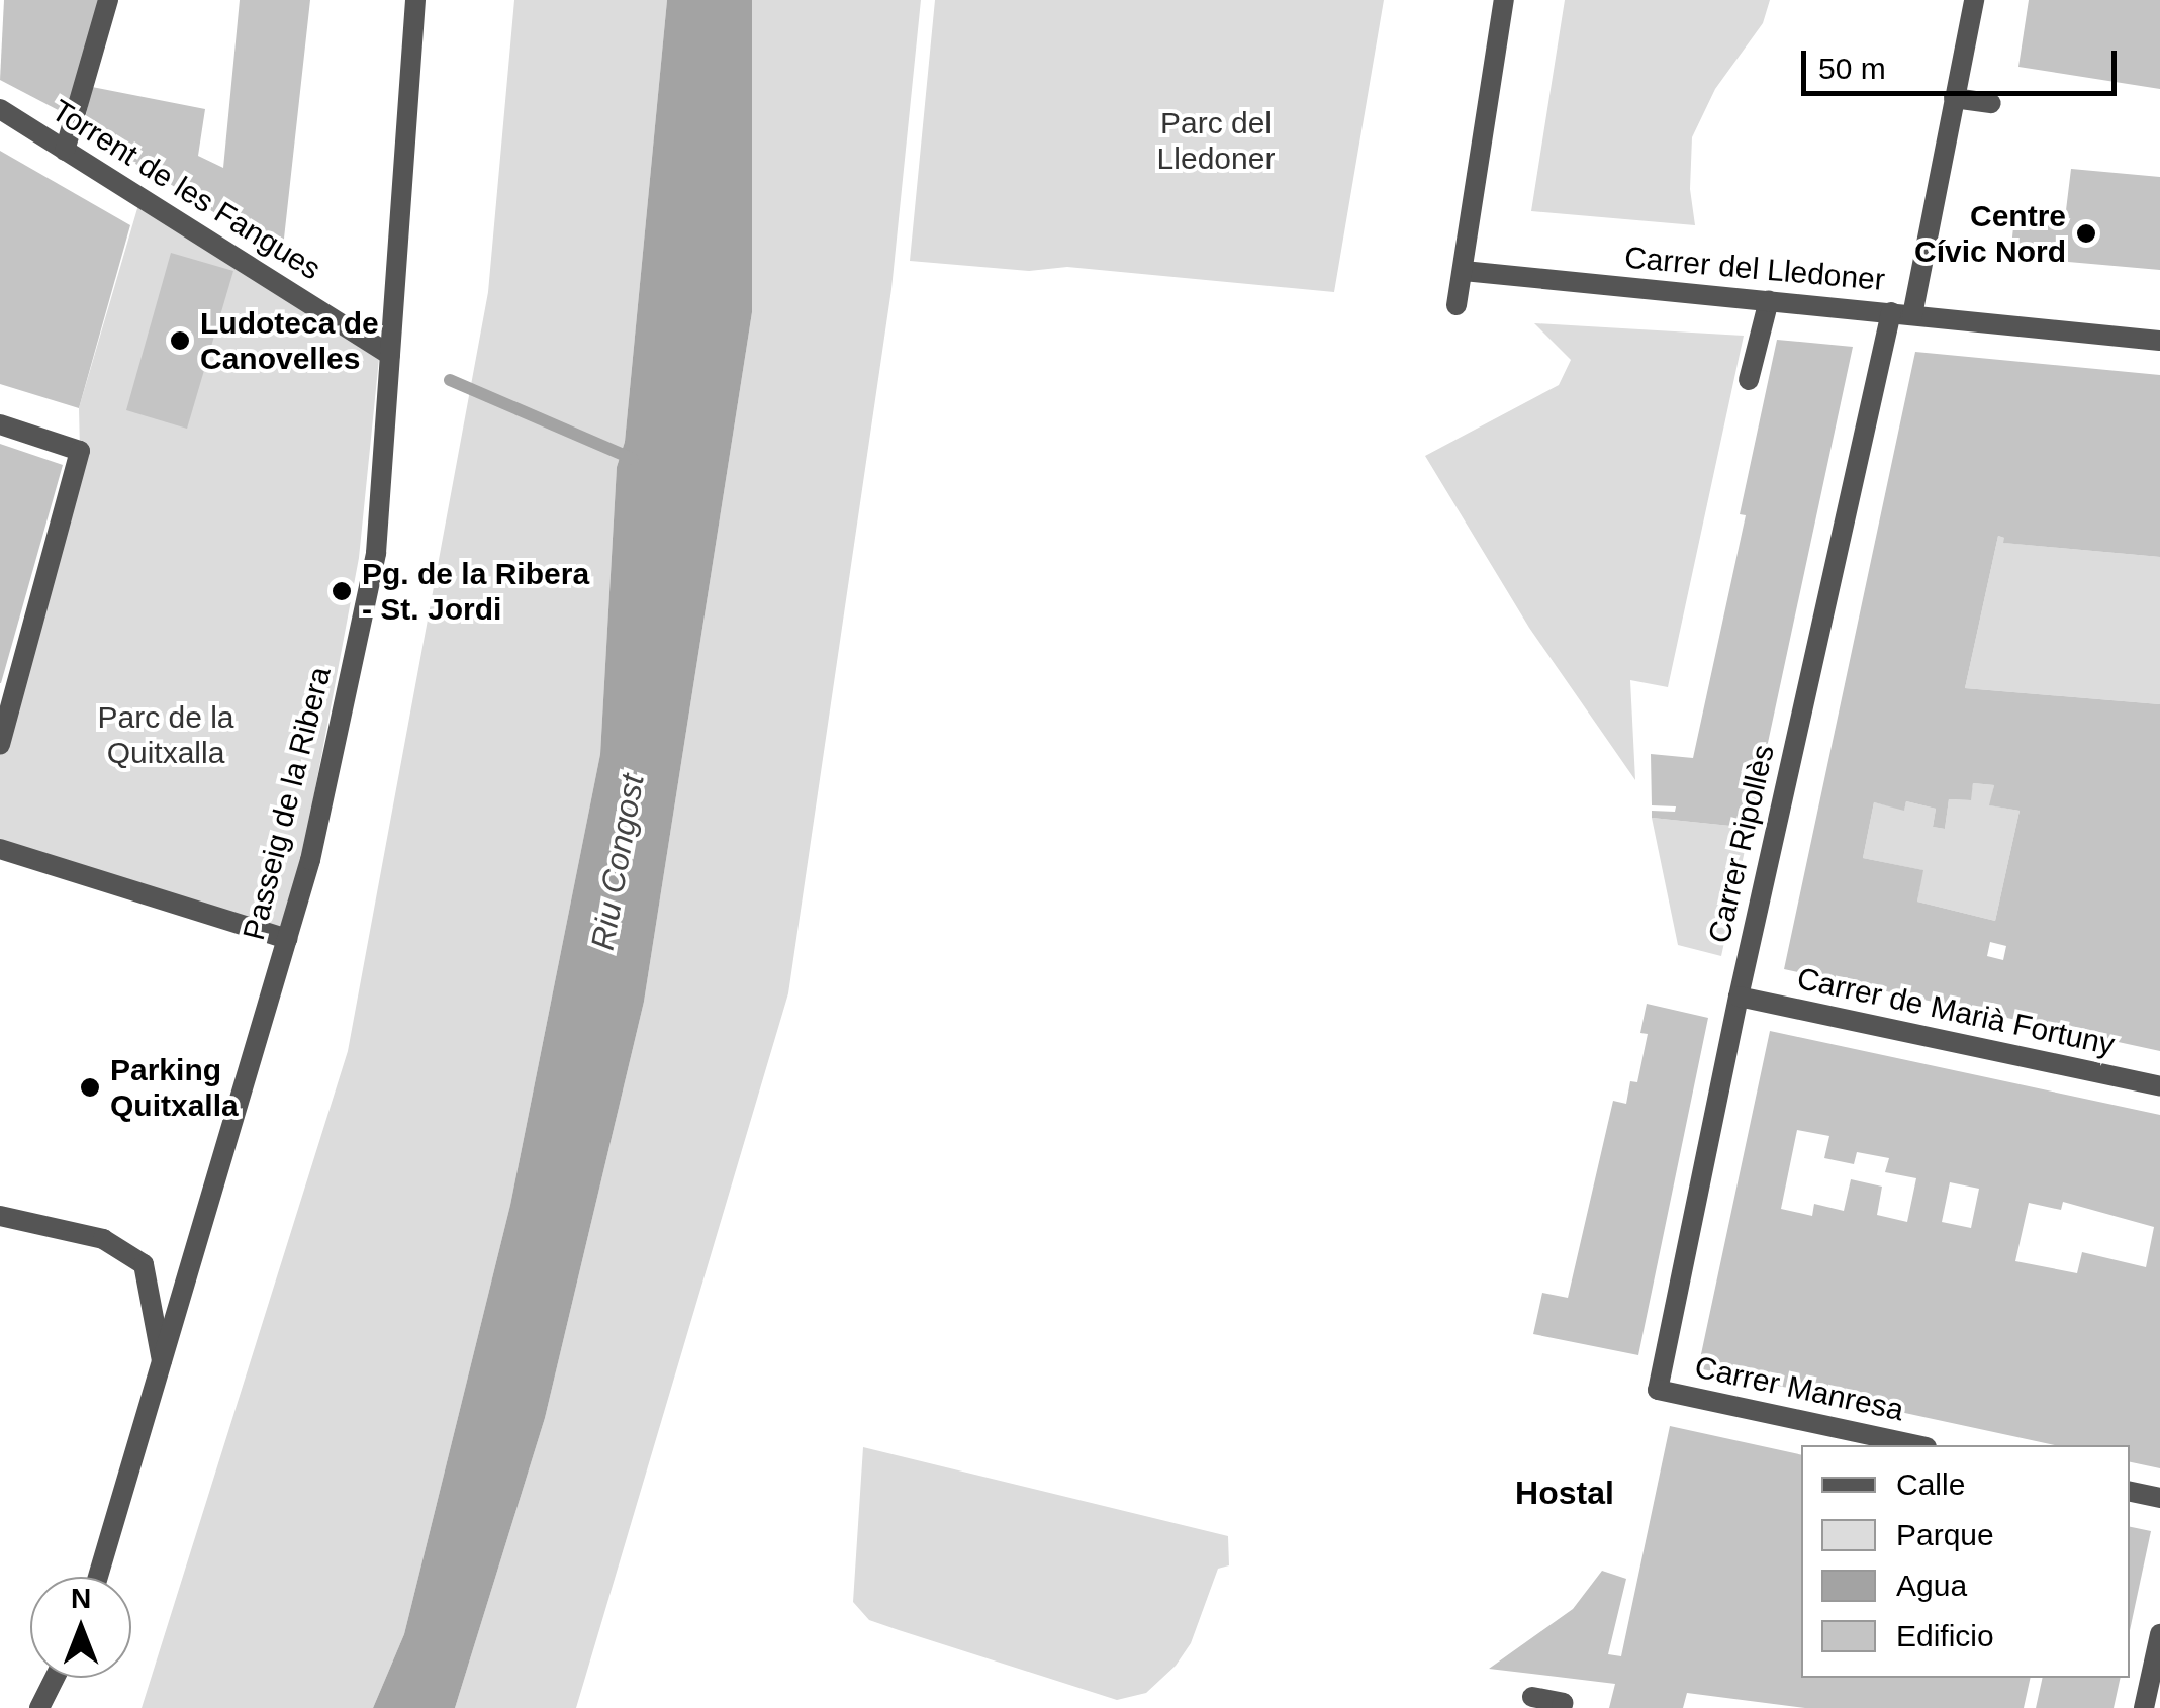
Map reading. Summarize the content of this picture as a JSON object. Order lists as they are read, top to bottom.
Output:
{
  "streets": {
    "street": [
      "Torrent de les Fangues",
      "Carrer del Lledoner",
      "Passeig de la Ribera",
      "Carrer Ripollès",
      "Carrer de Marià Fortuny",
      "Carrer Manresa"
    ]
  },
  "crossings": [
    ["Torrent de les Fangues", "Passeig de la Ribera"],
    ["Carrer del Lledoner", "Carrer Ripollès"],
    ["Carrer Ripollès", "Carrer de Marià Fortuny"],
    ["Carrer Ripollès", "Carrer Manresa"]
  ],
  "districts": ["Hostal"],
  "water": ["Riu Congost"],
  "parks": ["Parc del Lledoner", "Parc de la Quitxalla"],
  "places": [
    "Centre Cívic Nord",
    "Ludoteca de Canovelles",
    "Pg. de la Ribera - St. Jordi",
    "Parking Quitxalla"
  ],
  "legend": [
    "Calle",
    "Parque",
    "Agua",
    "Edificio"
  ],
  "scale_bar": "50 m",
  "north": "top"
}
